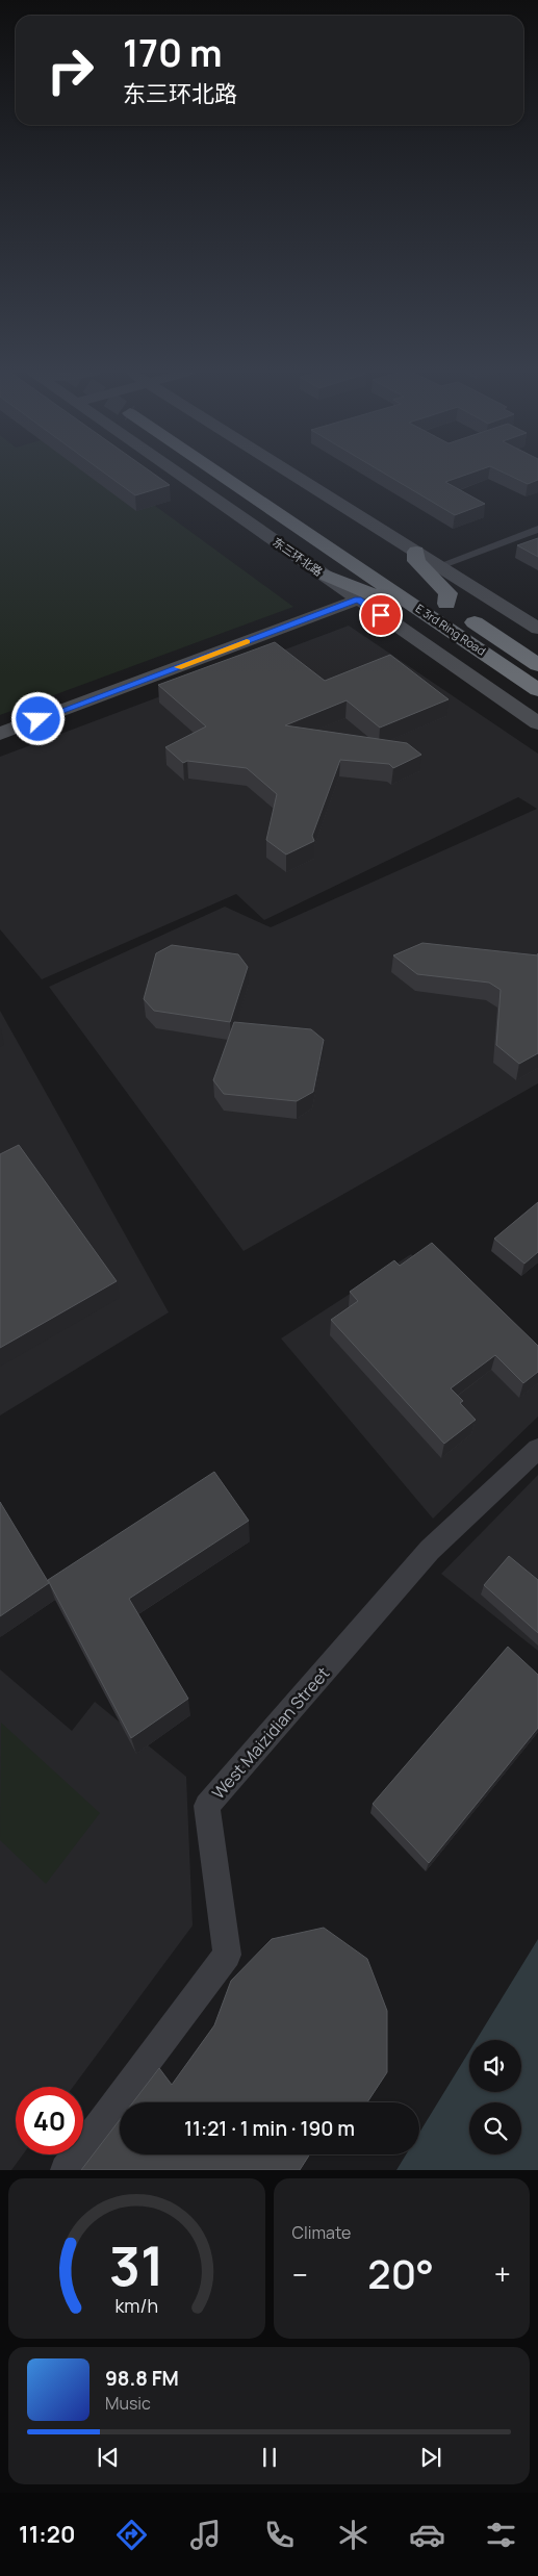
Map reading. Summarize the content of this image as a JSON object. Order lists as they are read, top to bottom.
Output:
{
  "streets": {
    "highway": ["E 3rd Ring Road"],
    "street": ["东三环北路", "West Maizidian Street"]
  },
  "page": {
    "turn": ["170 m", "东三环北路"],
    "limit": "40",
    "trip": "11:21 · 1 min · 190 m",
    "tile": "Climate",
    "heat": ["−", "20°", "+"],
    "song": ["98.8 FM", "Music"],
    "tabs": "11:20",
    "gauge": ["31", "km/h"]
  }
}
